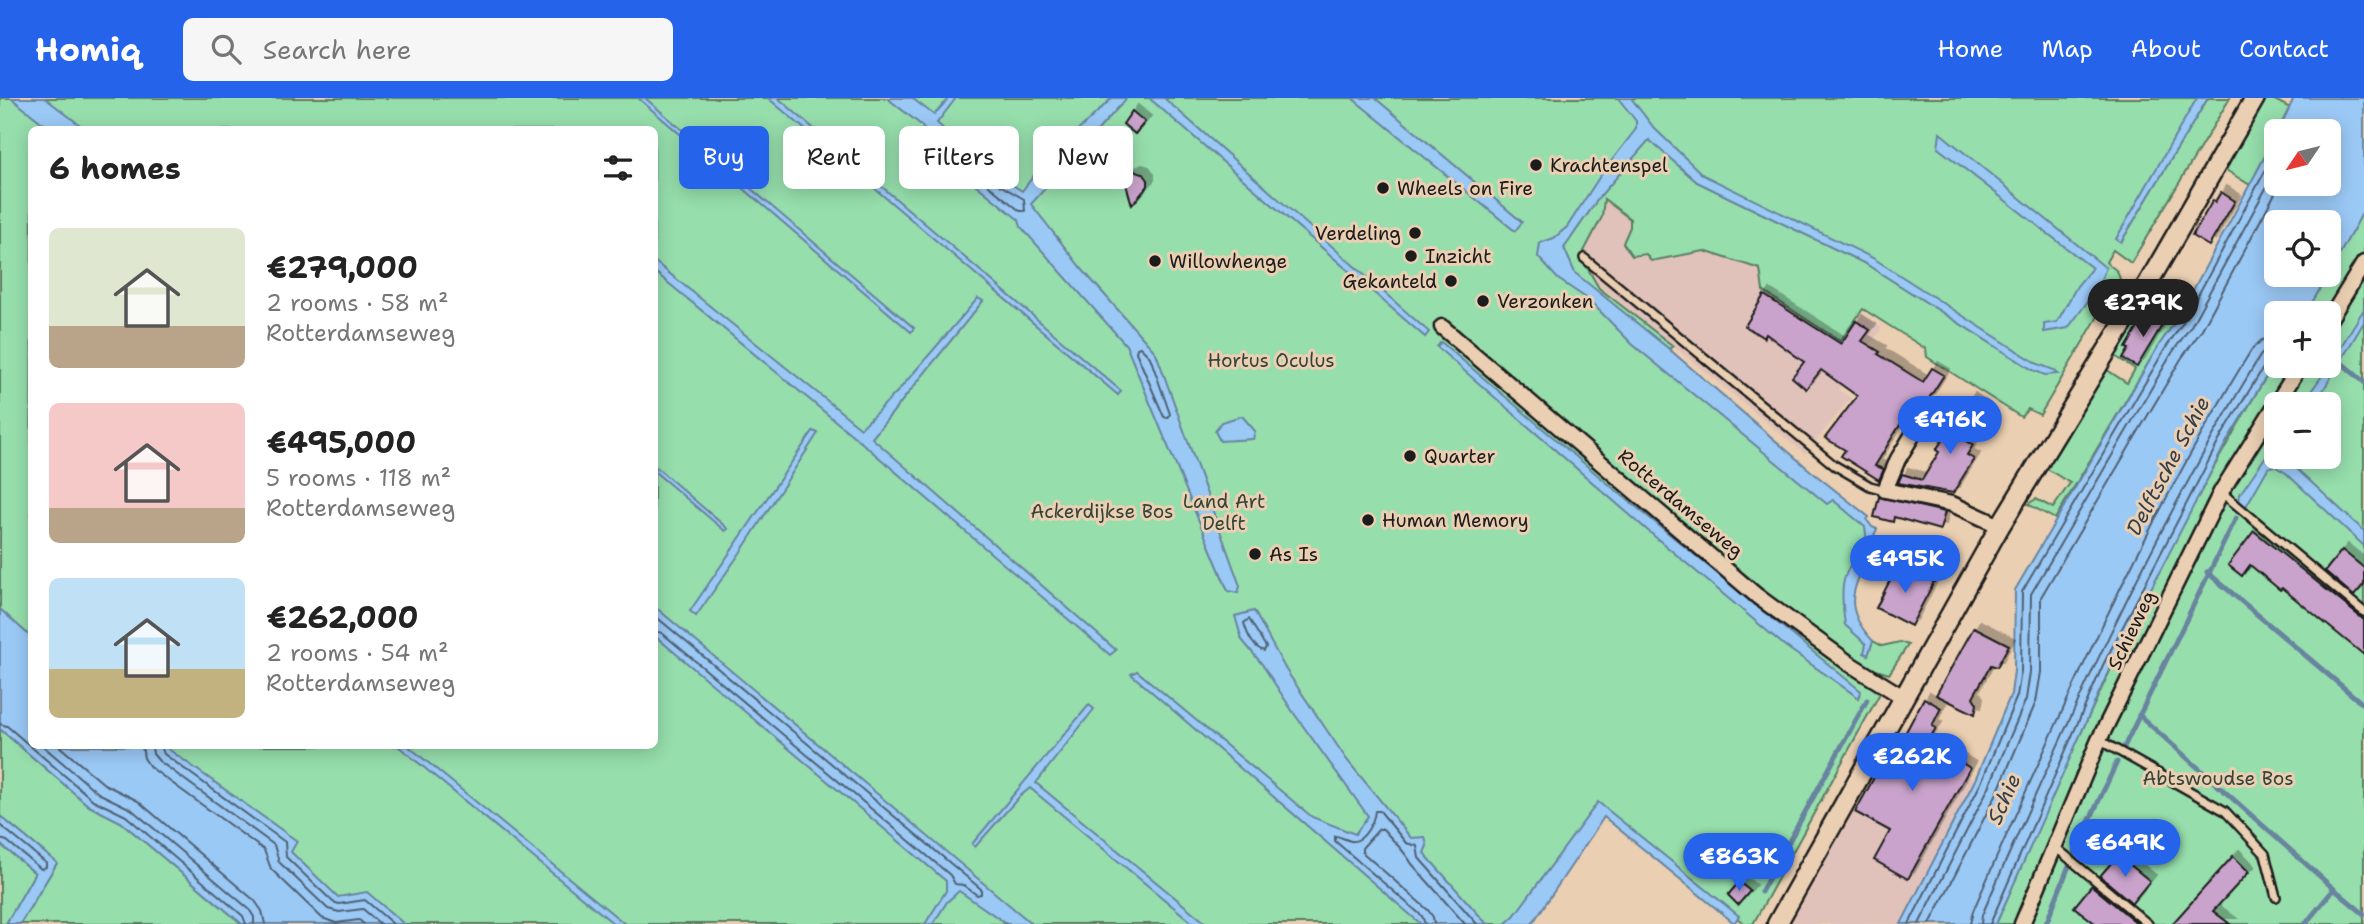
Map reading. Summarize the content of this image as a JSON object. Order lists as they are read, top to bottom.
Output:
{
  "streets": {
    "street": ["Rotterdamseweg", "Schieweg"]
  },
  "water": ["Delftsche Schie", "Schie"],
  "parks": [
    "Hortus Oculus",
    "Land Art Delft",
    "Ackerdijkse Bos",
    "Abtswoudse Bos"
  ],
  "places": [
    "Krachtenspel",
    "Wheels on Fire",
    "Verdeling",
    "Inzicht",
    "Willowhenge",
    "Gekanteld",
    "Verzonken",
    "Quarter",
    "Human Memory",
    "As Is"
  ],
  "north": "bottom left",
  "page": {
    "header": "Homiq",
    "search": "Search here",
    "nav": [
      "Home",
      "Map",
      "About",
      "Contact"
    ],
    "map_buttons": ["+", "−"],
    "chip": [
      "Buy",
      "Rent",
      "Filters",
      "New"
    ],
    "heading": "6 homes",
    "list": [
      {
        "name": "€279,000",
        "note": "2 rooms · 58 m² · Rotterdamseweg"
      },
      {
        "name": "€495,000",
        "note": "5 rooms · 118 m² · Rotterdamseweg"
      },
      {
        "name": "€262,000",
        "note": "2 rooms · 54 m² · Rotterdamseweg"
      }
    ],
    "price": [
      "€279K",
      "€416K",
      "€495K",
      "€262K",
      "€649K",
      "€863K"
    ]
  }
}
